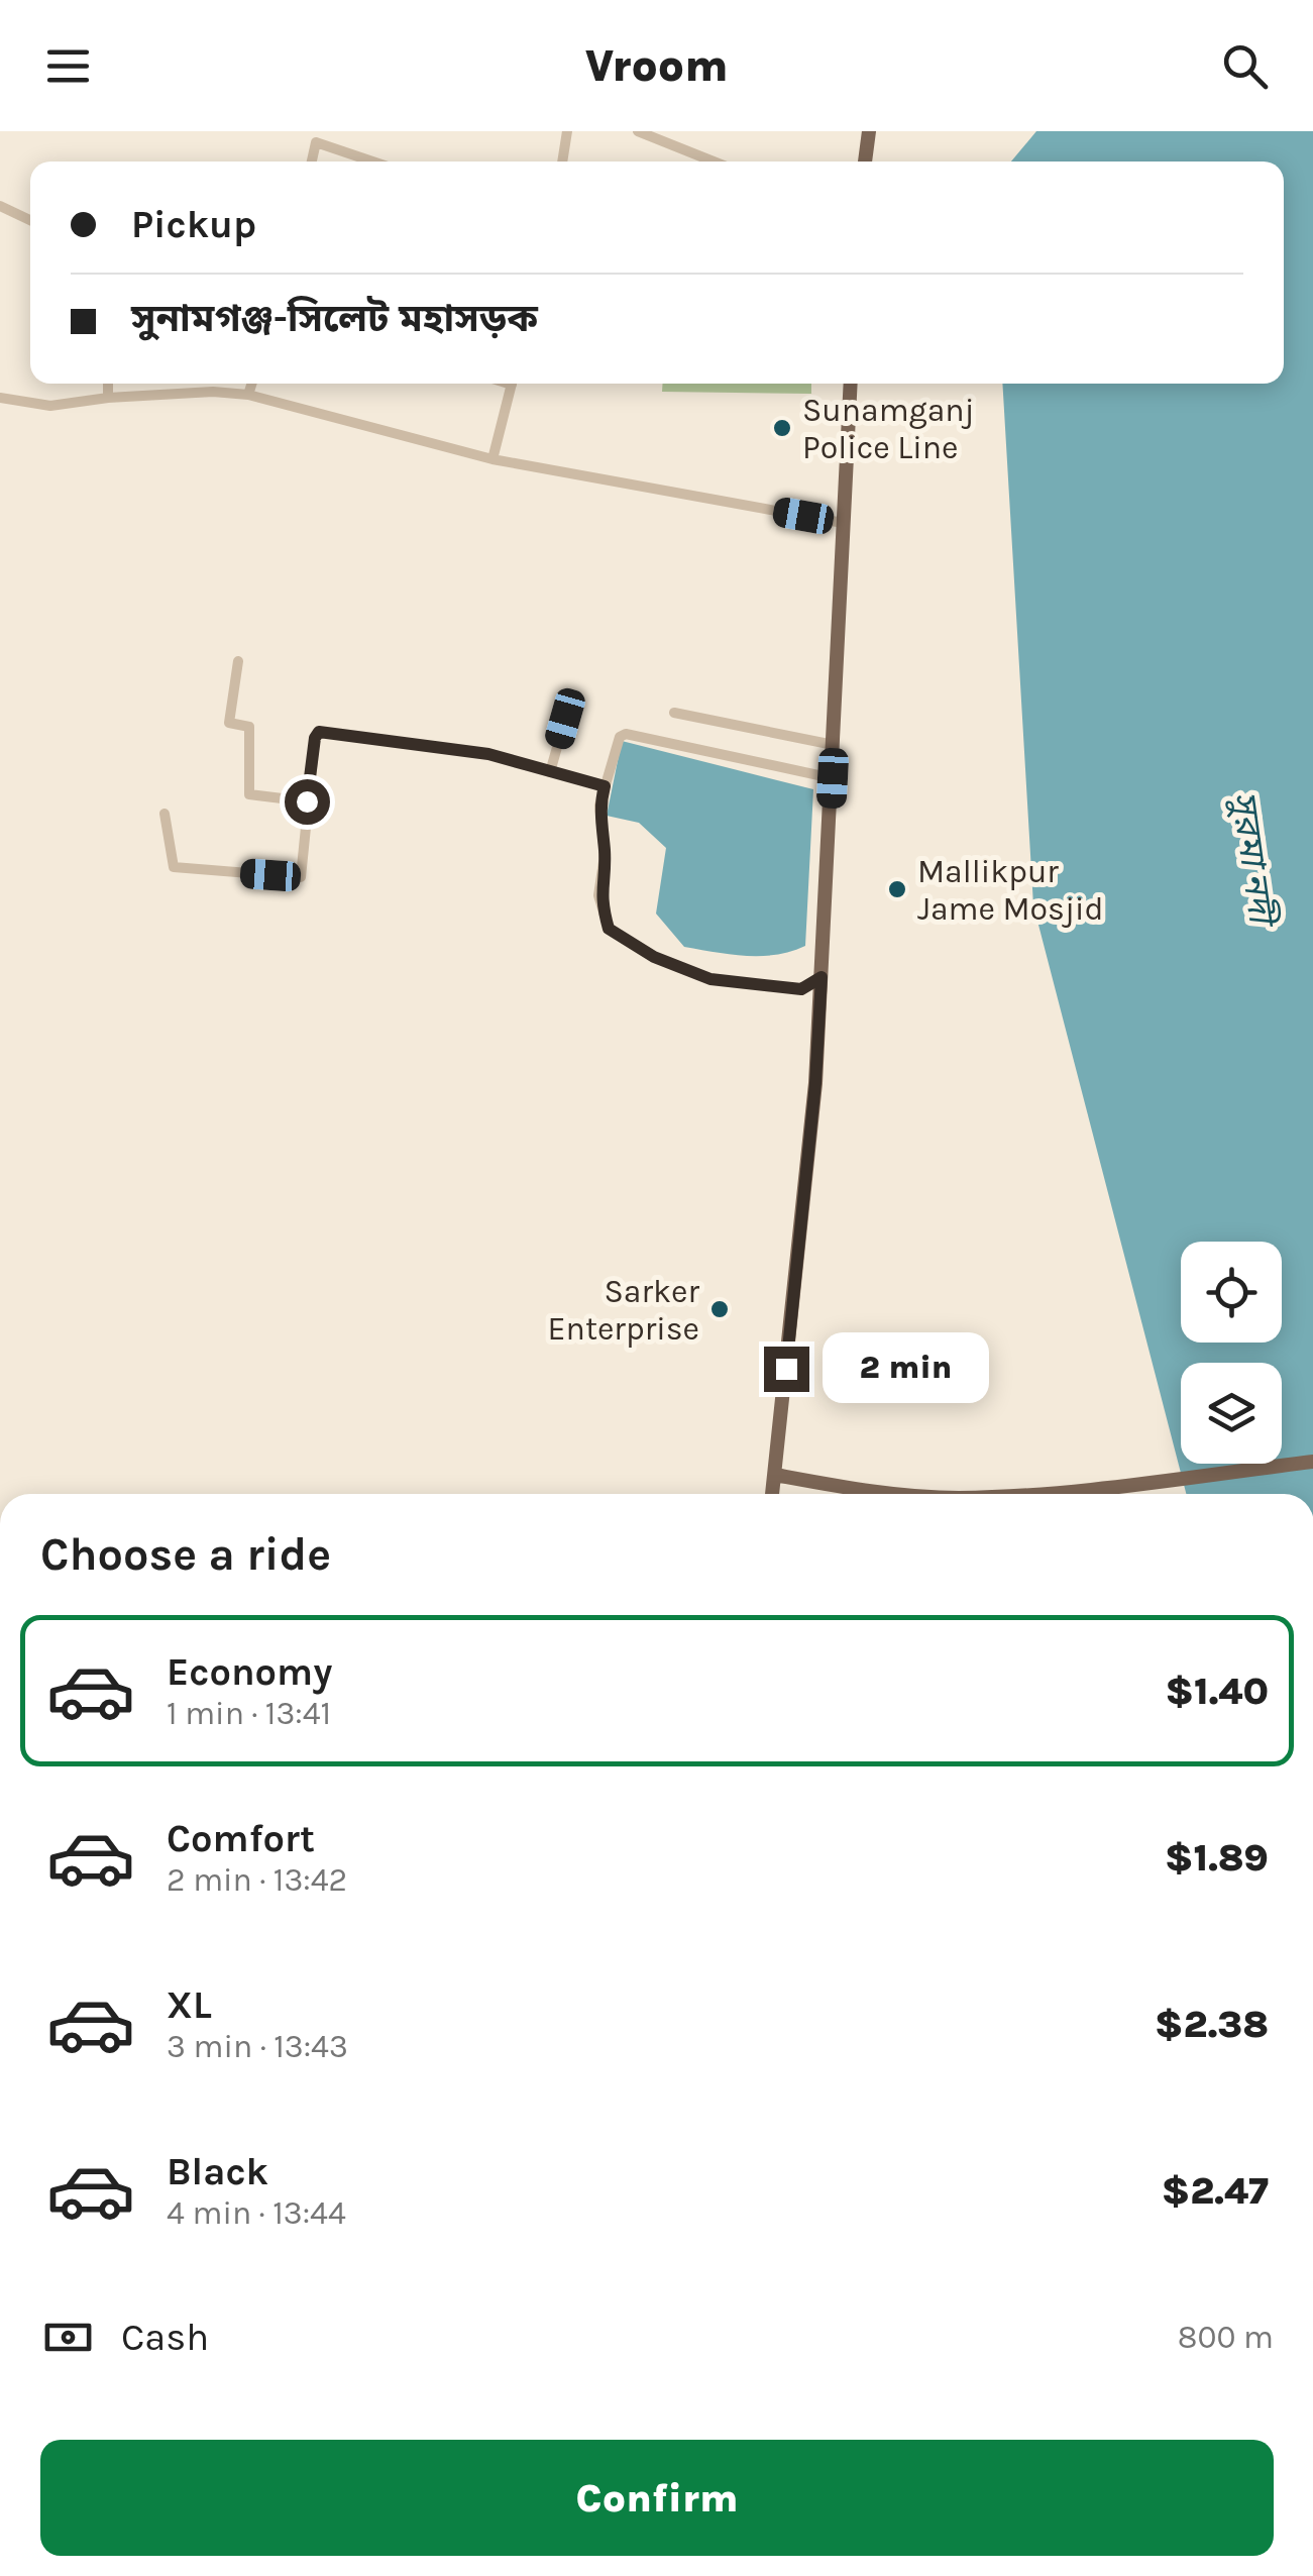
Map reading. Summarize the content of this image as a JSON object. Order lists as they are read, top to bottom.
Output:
{
  "water": ["সুরমা নদী"],
  "places": ["Sunamganj Police Line", "Mallikpur Jame Mosjid", "Sarker Enterprise"],
  "page": {
    "header": "Vroom",
    "banner": ["Pickup", "সুনামগঞ্জ-সিলেট মহাসড়ক"],
    "bubble": "2 min",
    "heading": "Choose a ride",
    "list": [
      {
        "name": "Economy",
        "note": "1 min · 13:41",
        "value": "$1.40"
      },
      {
        "name": "Comfort",
        "note": "2 min · 13:42",
        "value": "$1.89"
      },
      {
        "name": "XL",
        "note": "3 min · 13:43",
        "value": "$2.38"
      },
      {
        "name": "Black",
        "note": "4 min · 13:44",
        "value": "$2.47"
      }
    ],
    "pay": ["Cash", "800 m"],
    "buttons": "Confirm"
  }
}
